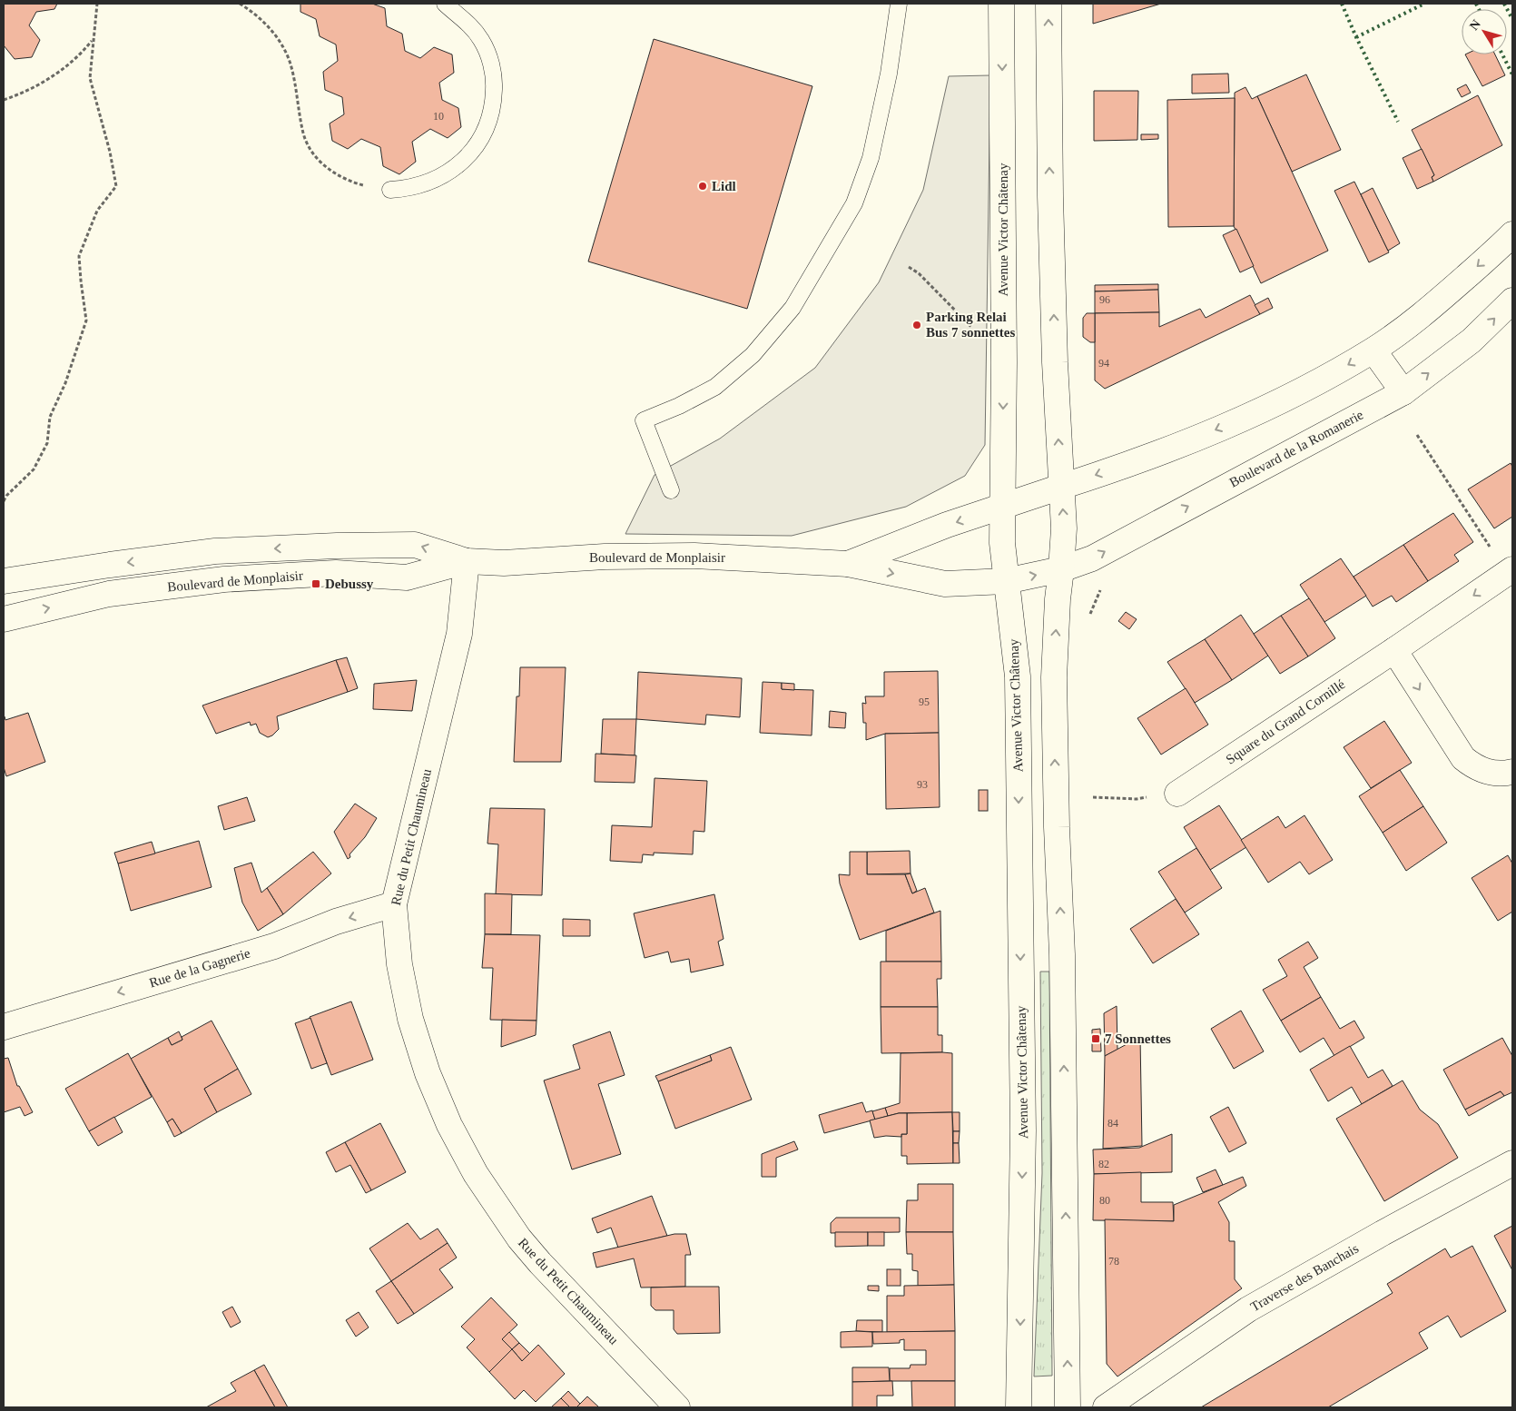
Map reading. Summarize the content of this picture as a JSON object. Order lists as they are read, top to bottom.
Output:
{
  "streets": {
    "main road": [
      "Avenue Victor Châtenay",
      "Boulevard de la Romanerie",
      "Boulevard de Monplaisir",
      "Square du Grand Cornillé",
      "Rue du Petit Chaumineau",
      "Rue de la Gagnerie",
      "Traverse des Banchais"
    ]
  },
  "crossings": [
    ["Avenue Victor Châtenay", "Boulevard de la Romanerie"],
    ["Avenue Victor Châtenay", "Boulevard de Monplaisir"],
    ["Boulevard de la Romanerie", "Boulevard de Monplaisir"],
    ["Boulevard de Monplaisir", "Rue du Petit Chaumineau"],
    ["Rue du Petit Chaumineau", "Rue de la Gagnerie"]
  ],
  "one_way": ["Square du Grand Cornillé", "Rue de la Gagnerie"],
  "places": {
    "other": ["Lidl", "Parking Relai Bus 7 sonnettes"],
    "transit": ["Debussy", "7 Sonnettes"]
  },
  "house_numbers": [
    "10",
    "96",
    "94",
    "95",
    "93",
    "84",
    "82",
    "80",
    "78"
  ],
  "north": "top left"
}
